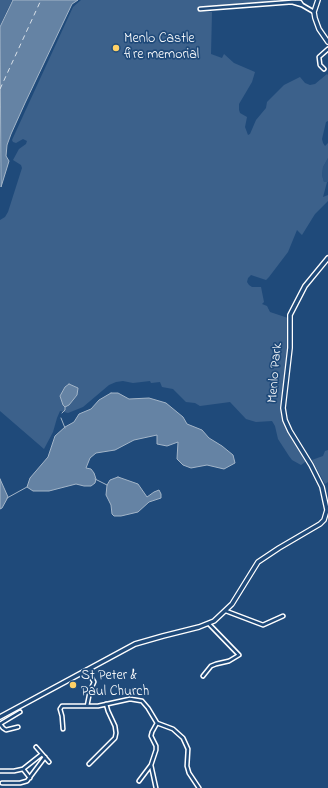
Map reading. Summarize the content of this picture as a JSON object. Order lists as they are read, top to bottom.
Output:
{
  "streets": {
    "street": ["Menlo Park"]
  },
  "places": ["Menlo Castle fire memorial", "St Peter & Paul Church"]
}
